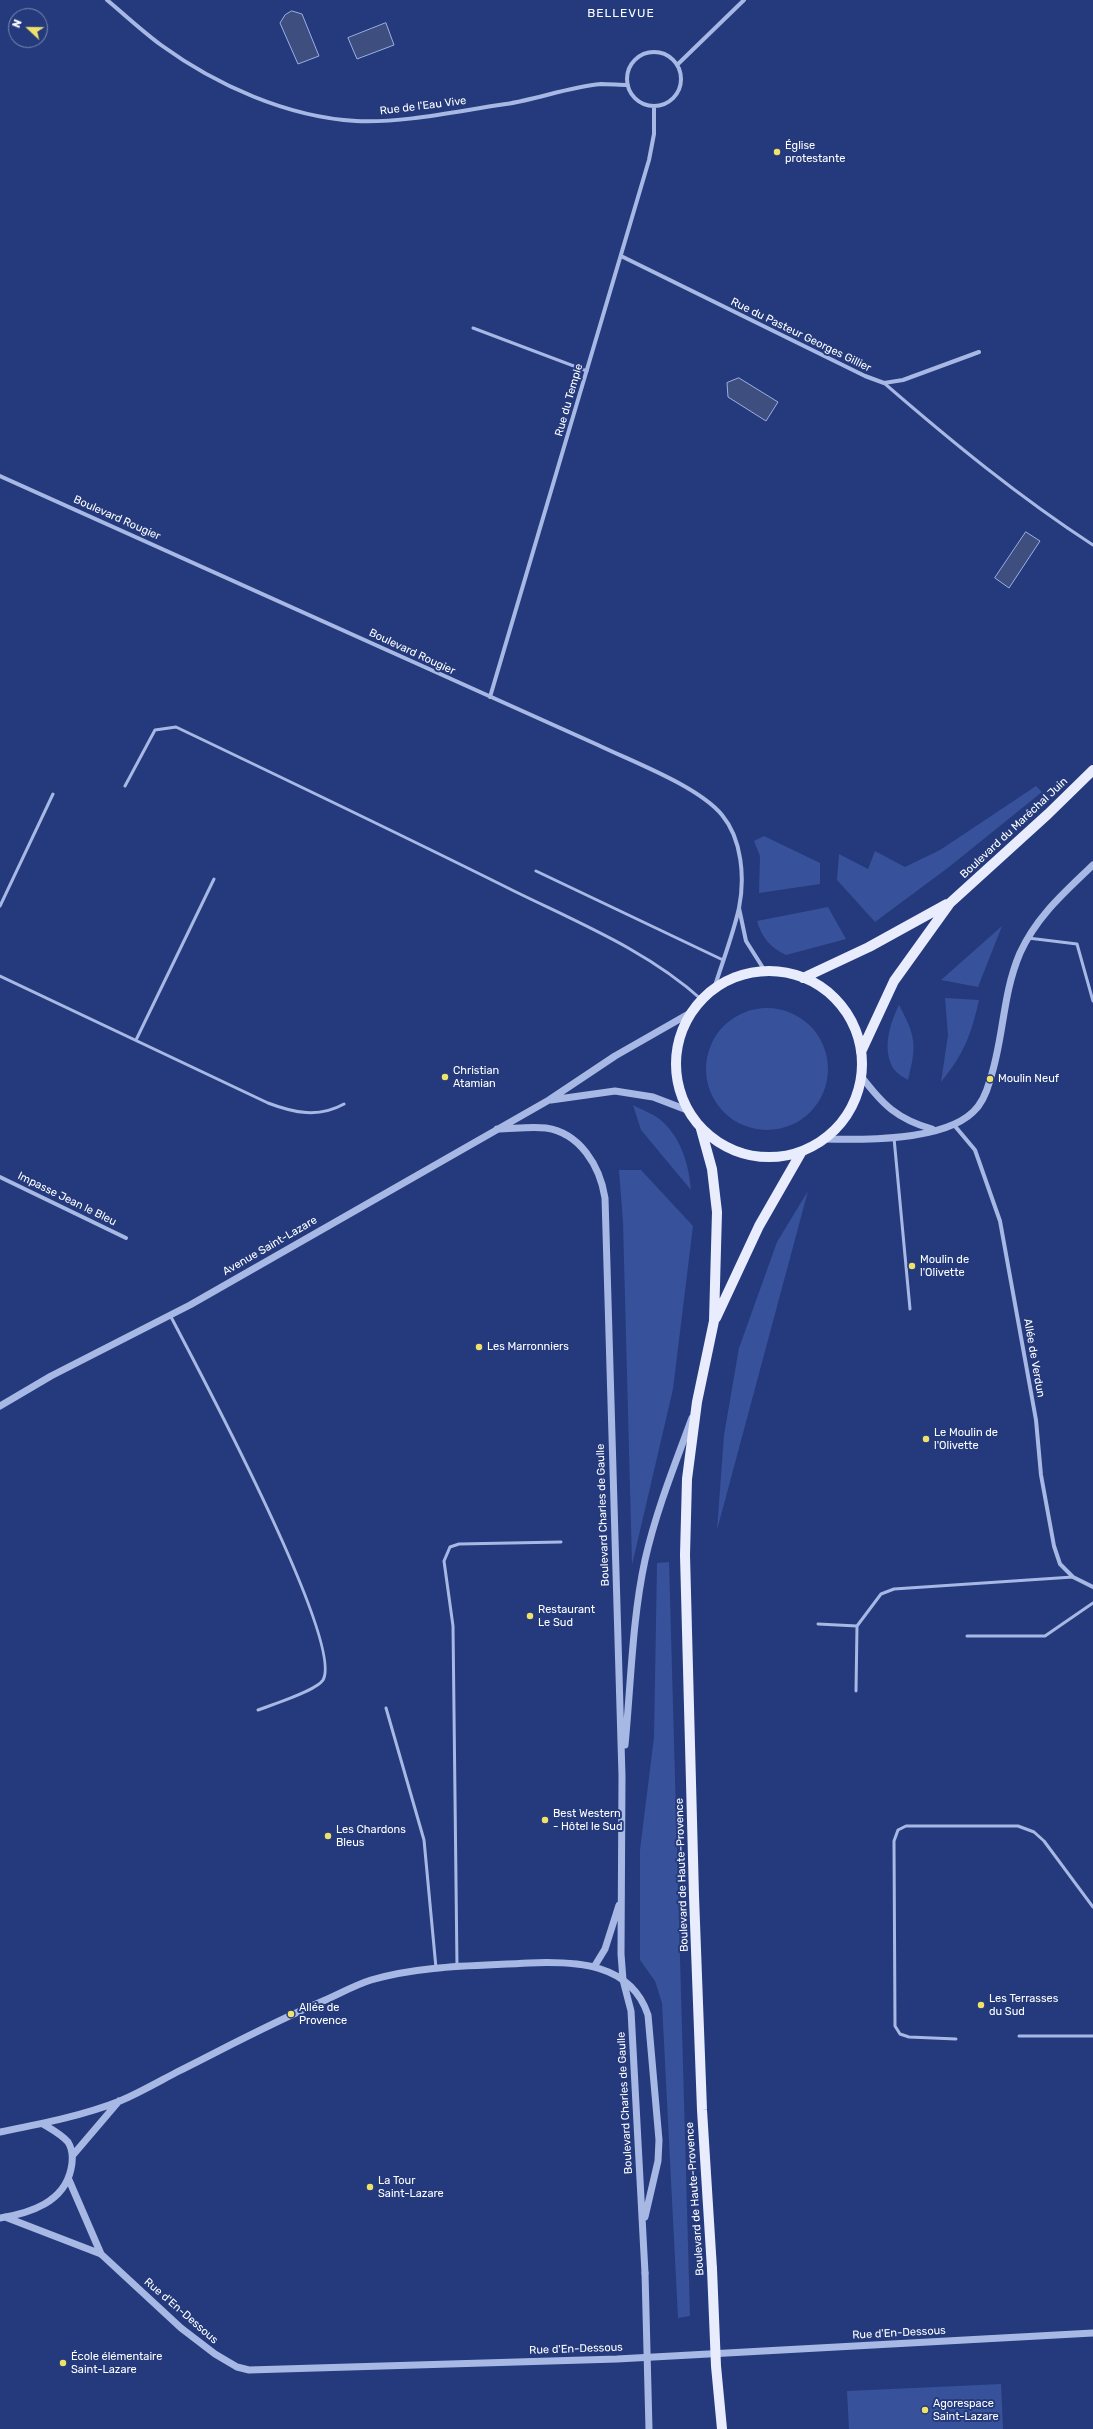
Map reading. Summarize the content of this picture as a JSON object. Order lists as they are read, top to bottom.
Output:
{
  "streets": {
    "main road": ["Boulevard du Maréchal Juin", "Boulevard de Haute-Provence"],
    "street": [
      "Rue de l'Eau Vive",
      "Rue du Pasteur Georges Gillier",
      "Rue du Temple",
      "Boulevard Rougier",
      "Impasse Jean le Bleu",
      "Avenue Saint-Lazare",
      "Allée de Verdun",
      "Boulevard Charles de Gaulle",
      "Rue d'En-Dessous"
    ]
  },
  "crossings": [
    ["Rue de l'Eau Vive", "Rue du Temple"],
    ["Rue du Pasteur Georges Gillier", "Rue du Temple"],
    ["Rue du Temple", "Boulevard Rougier"],
    ["Avenue Saint-Lazare", "Boulevard Charles de Gaulle"]
  ],
  "districts": ["BELLEVUE"],
  "places": [
    "Église protestante",
    "Christian Atamian",
    "Moulin Neuf",
    "Moulin de l'Olivette",
    "Les Marronniers",
    "Le Moulin de l'Olivette",
    "Restaurant Le Sud",
    "Best Western - Hôtel le Sud",
    "Les Chardons Bleus",
    "Les Terrasses du Sud",
    "Allée de Provence",
    "La Tour Saint-Lazare",
    "École élémentaire Saint-Lazare",
    "Agorespace Saint-Lazare"
  ],
  "north": "left"
}
